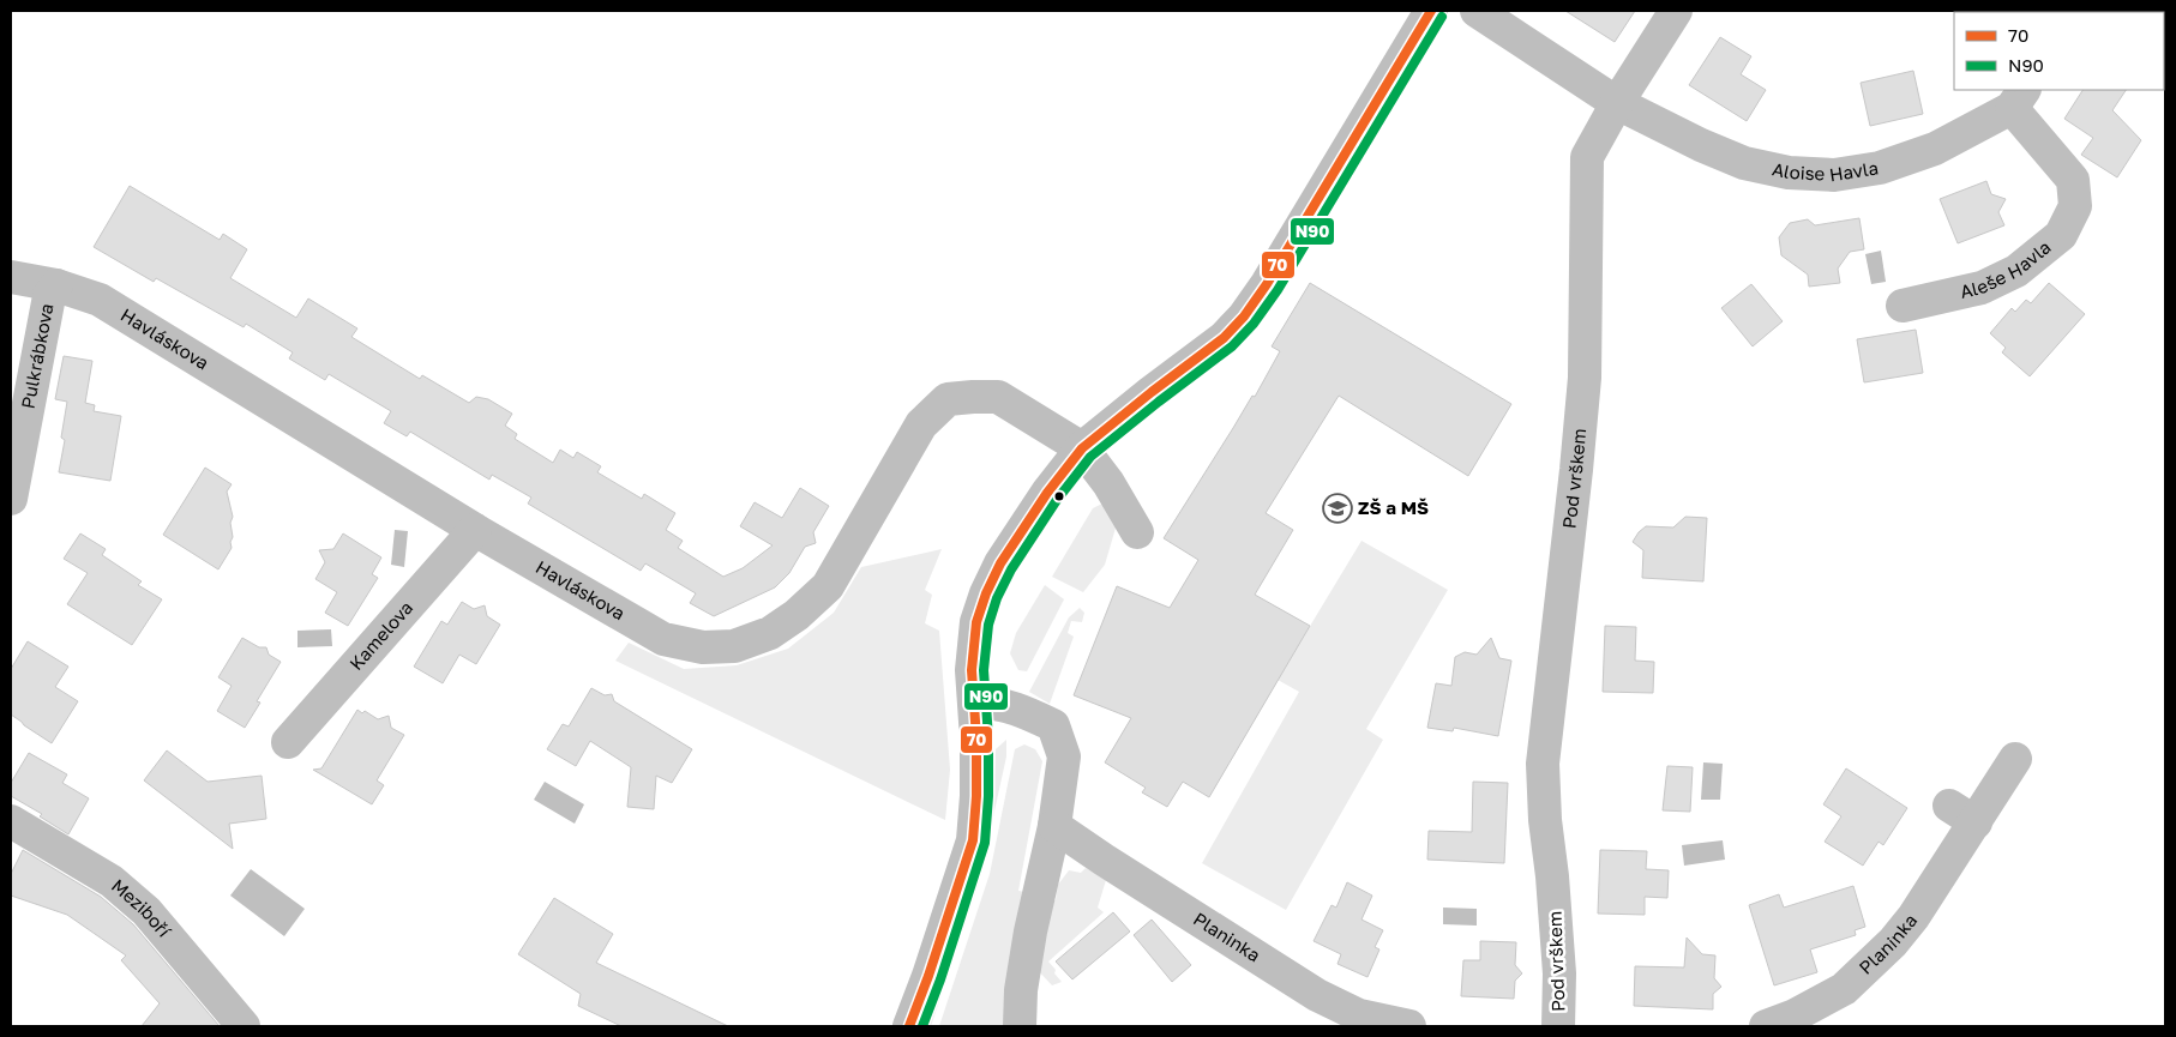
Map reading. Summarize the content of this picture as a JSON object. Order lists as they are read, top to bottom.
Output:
{
  "streets": {
    "street": [
      "Aloise Havla",
      "Aleše Havla",
      "Havláskova",
      "Pulkrábkova",
      "Pod vrškem",
      "Kamelova",
      "Meziboří",
      "Planinka"
    ]
  },
  "crossings": [
    ["Aloise Havla", "Aleše Havla"],
    ["Aloise Havla", "Pod vrškem"],
    ["Havláskova", "Pulkrábkova"],
    ["Havláskova", "Kamelova"]
  ],
  "places": {
    "school or university": ["ZŠ a MŠ"]
  },
  "lines": ["transit line 70", "transit line N90"],
  "legend": ["70", "N90"]
}
